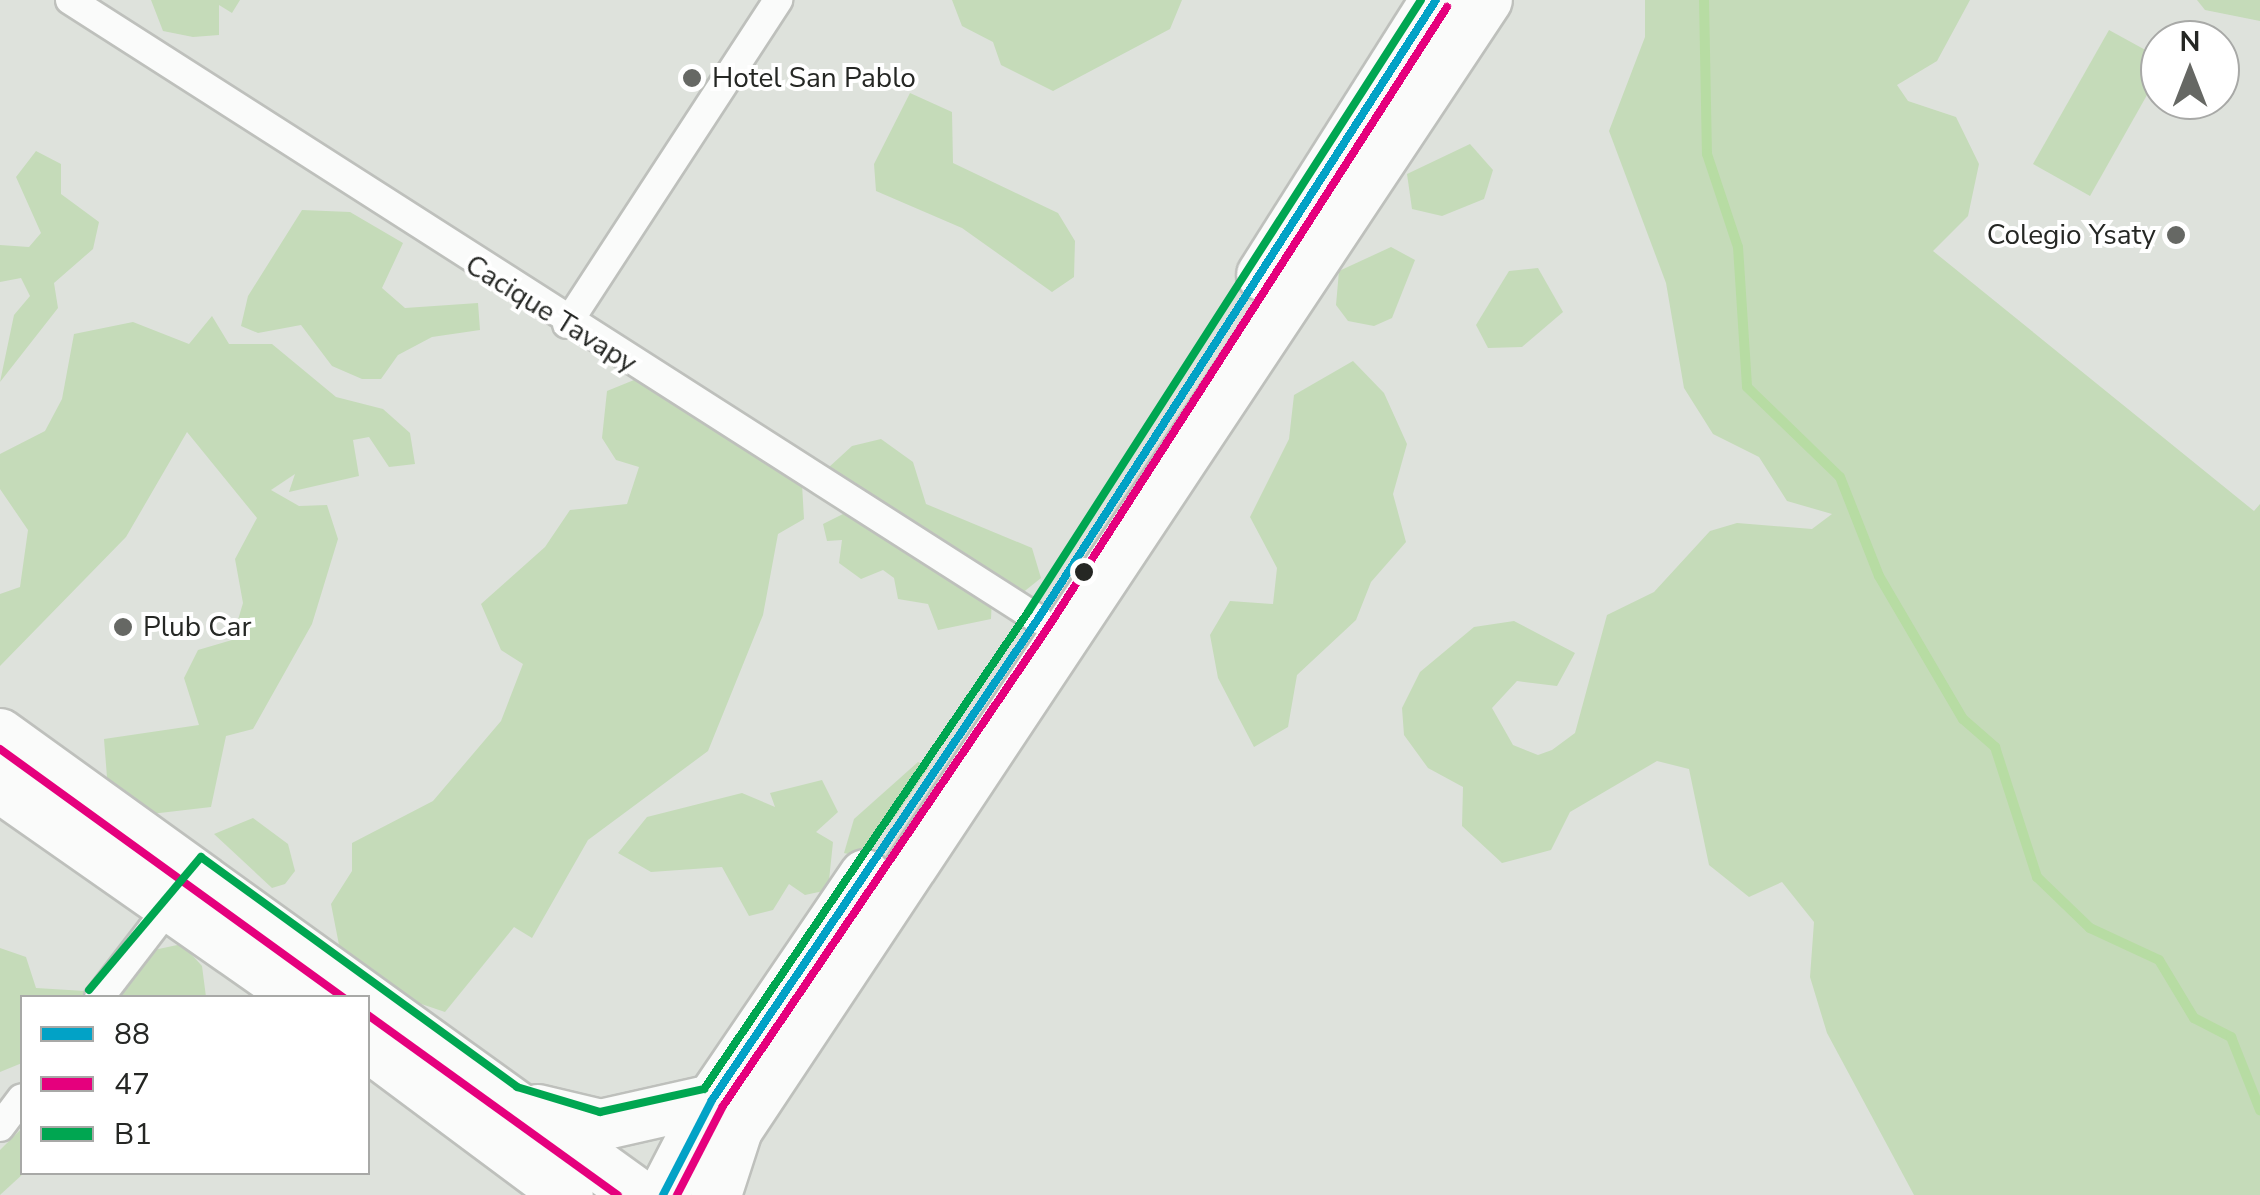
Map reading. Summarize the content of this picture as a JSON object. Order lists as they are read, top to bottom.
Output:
{
  "streets": {
    "street": ["Cacique Tavapy"]
  },
  "places": ["Hotel San Pablo", "Colegio Ysaty", "Plub Car"],
  "lines": ["transit line 88", "transit line B1", "transit line 47"],
  "legend": ["88", "47", "B1"],
  "north": "top"
}
